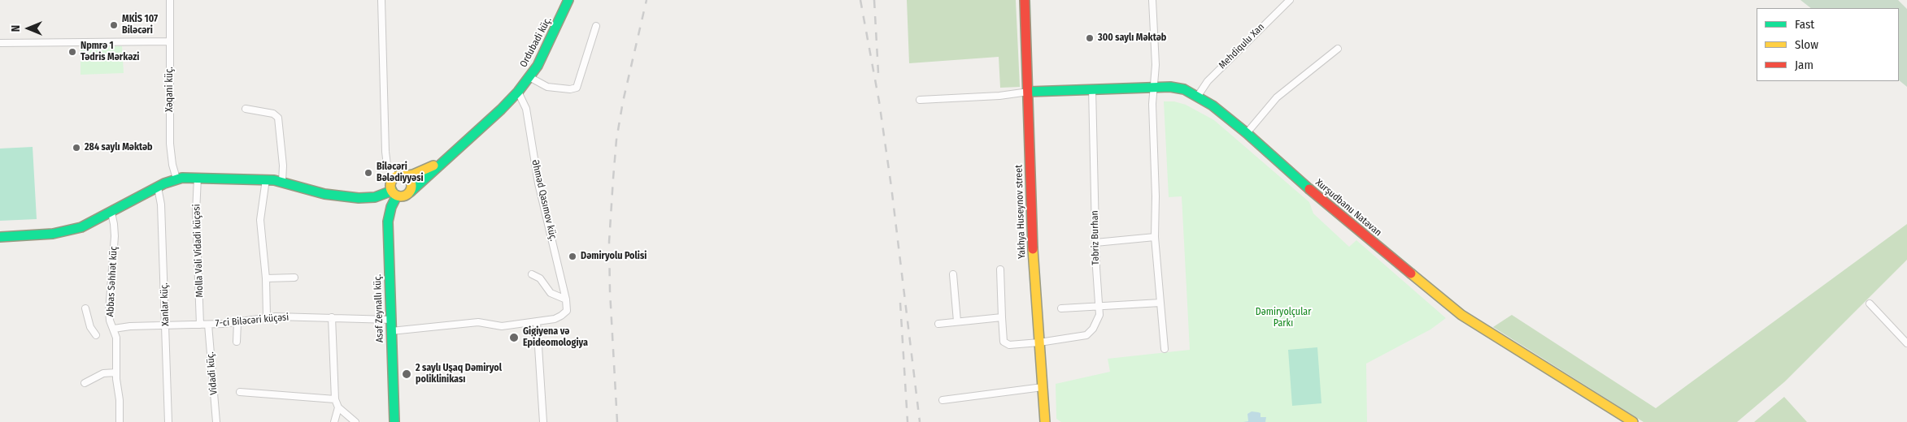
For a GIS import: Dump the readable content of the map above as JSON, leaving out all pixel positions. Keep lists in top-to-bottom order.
{
  "streets": {
    "main road": [
      "Ordubadi küç.",
      "Xurşudbanu Natəvan",
      "Yakhya Huseynov street",
      "Asəf Zeynallı küç."
    ],
    "street": [
      "Mehdiqulu Xan",
      "Xəqani küç.",
      "Əhməd Qasımov küç.",
      "Təbriz Burhan",
      "Molla Vəli Vidadi küçəsi",
      "Abbas Səhhət küç",
      "Xanlar küç.",
      "7-ci Biləcəri küçəsi",
      "Vidadi küç."
    ]
  },
  "crossings": [
    ["Ordubadi küç.", "Əhməd Qasımov küç."],
    ["Mehdiqulu Xan", "Xurşudbanu Natəvan"],
    ["Xurşudbanu Natəvan", "Yakhya Huseynov street"],
    ["Xurşudbanu Natəvan", "Təbriz Burhan"],
    ["Yakhya Huseynov street", "Təbriz Burhan"],
    ["Molla Vəli Vidadi küçəsi", "7-ci Biləcəri küçəsi"],
    ["Abbas Səhhət küç", "7-ci Biləcəri küçəsi"],
    ["Xanlar küç.", "7-ci Biləcəri küçəsi"],
    ["Asəf Zeynallı küç.", "7-ci Biləcəri küçəsi"],
    ["7-ci Biləcəri küçəsi", "Vidadi küç."]
  ],
  "parks": ["Dəmiryolçular Parkı"],
  "places": [
    "MKİS 107 Biləcəri",
    "300 saylı Məktəb",
    "Npmrə 1 Tədris Mərkəzi",
    "284 saylı Məktəb",
    "Biləcəri Bələdiyyəsi",
    "Dəmiryolu Polisi",
    "Gigiyena və Epideomologiya",
    "2 saylı Uşaq Dəmiryol poliklinikası"
  ],
  "legend": ["Fast", "Slow", "Jam"],
  "north": "left"
}
